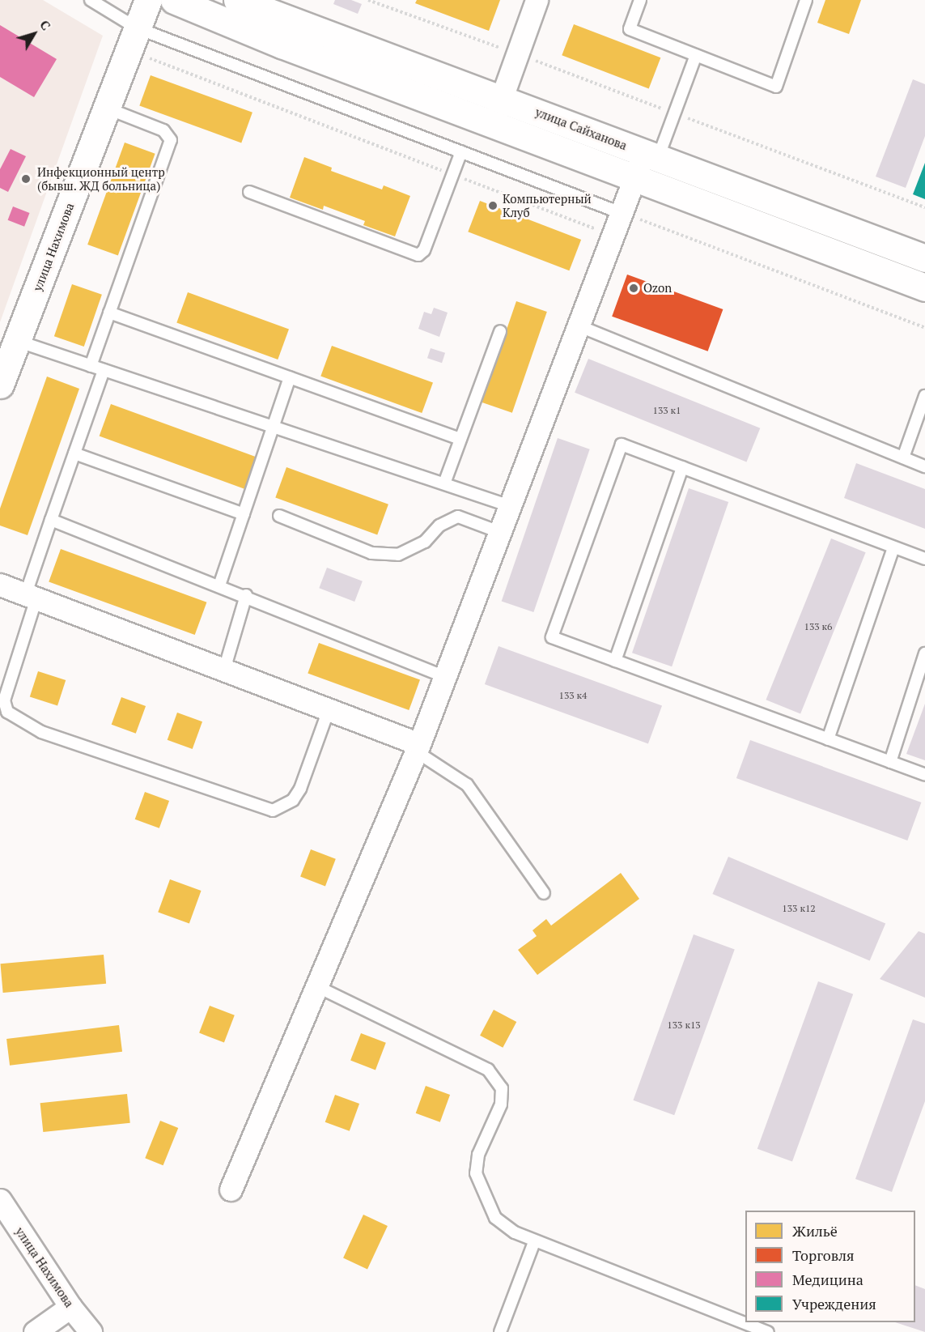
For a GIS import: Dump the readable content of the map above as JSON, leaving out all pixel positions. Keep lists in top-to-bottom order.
{
  "streets": {
    "main road": ["улица Сайханова", "улица Нахимова"]
  },
  "places": ["Инфекционный центр (бывш. ЖД больница)", "Компьютерный Клуб", "Ozon"],
  "house_numbers": [
    "133 к1",
    "133 к6",
    "133 к4",
    "133 к12",
    "133 к13"
  ],
  "legend": [
    "Жильё",
    "Торговля",
    "Медицина",
    "Учреждения"
  ],
  "north": "top right"
}
